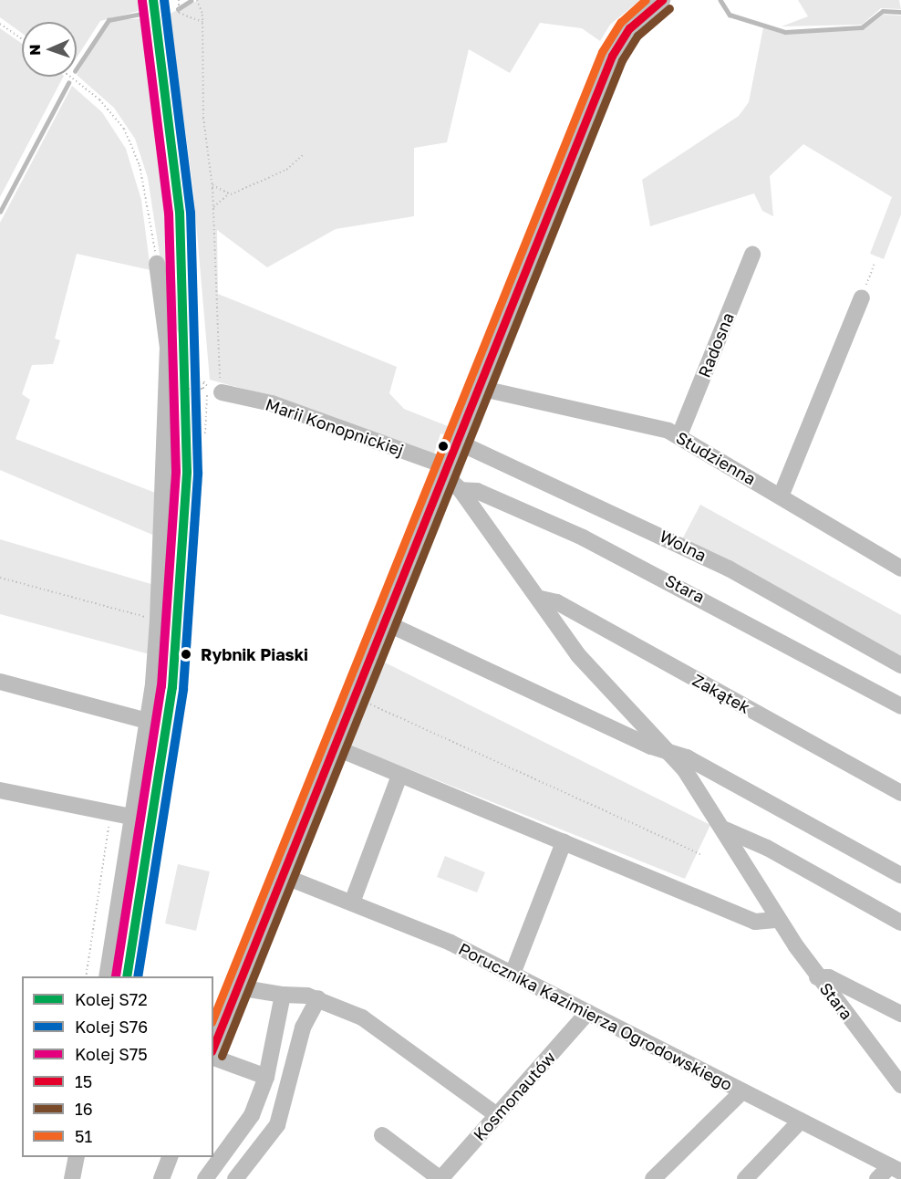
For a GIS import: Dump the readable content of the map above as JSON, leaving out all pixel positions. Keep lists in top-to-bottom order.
{
  "streets": {
    "street": [
      "Radosna",
      "Marii Konopnickiej",
      "Studzienna",
      "Wolna",
      "Stara",
      "Zakątek",
      "Porucznika Kazimierza Ogrodowskiego",
      "Kosmonautów"
    ]
  },
  "crossings": [
    ["Radosna", "Studzienna"],
    ["Marii Konopnickiej", "Stara"],
    ["Stara", "Zakątek"],
    ["Porucznika Kazimierza Ogrodowskiego", "Kosmonautów"]
  ],
  "places": ["Rybnik Piaski"],
  "lines": [
    "rail line S72",
    "rail line S76",
    "transit line 15",
    "transit line 51",
    "rail line S75",
    "transit line 16"
  ],
  "legend": [
    "Kolej S72",
    "Kolej S76",
    "Kolej S75",
    "15",
    "16",
    "51"
  ],
  "north": "left"
}
